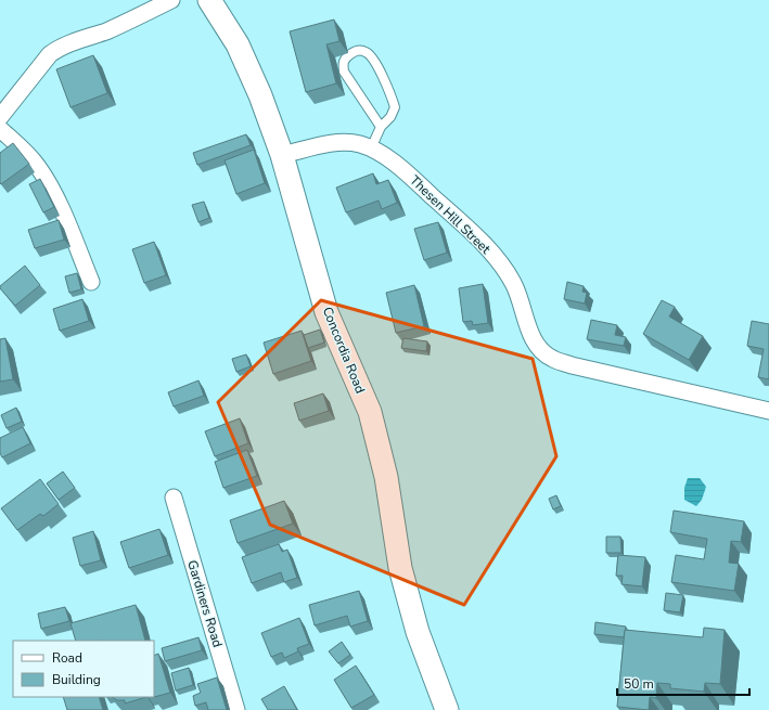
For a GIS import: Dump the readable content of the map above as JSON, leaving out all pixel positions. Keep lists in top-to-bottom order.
{
  "streets": {
    "street": ["Thesen Hill Street", "Concordia Road", "Gardiners Road"]
  },
  "crossings": [
    ["Thesen Hill Street", "Concordia Road"]
  ],
  "legend": ["Road", "Building"],
  "scale_bar": "50 m"
}
